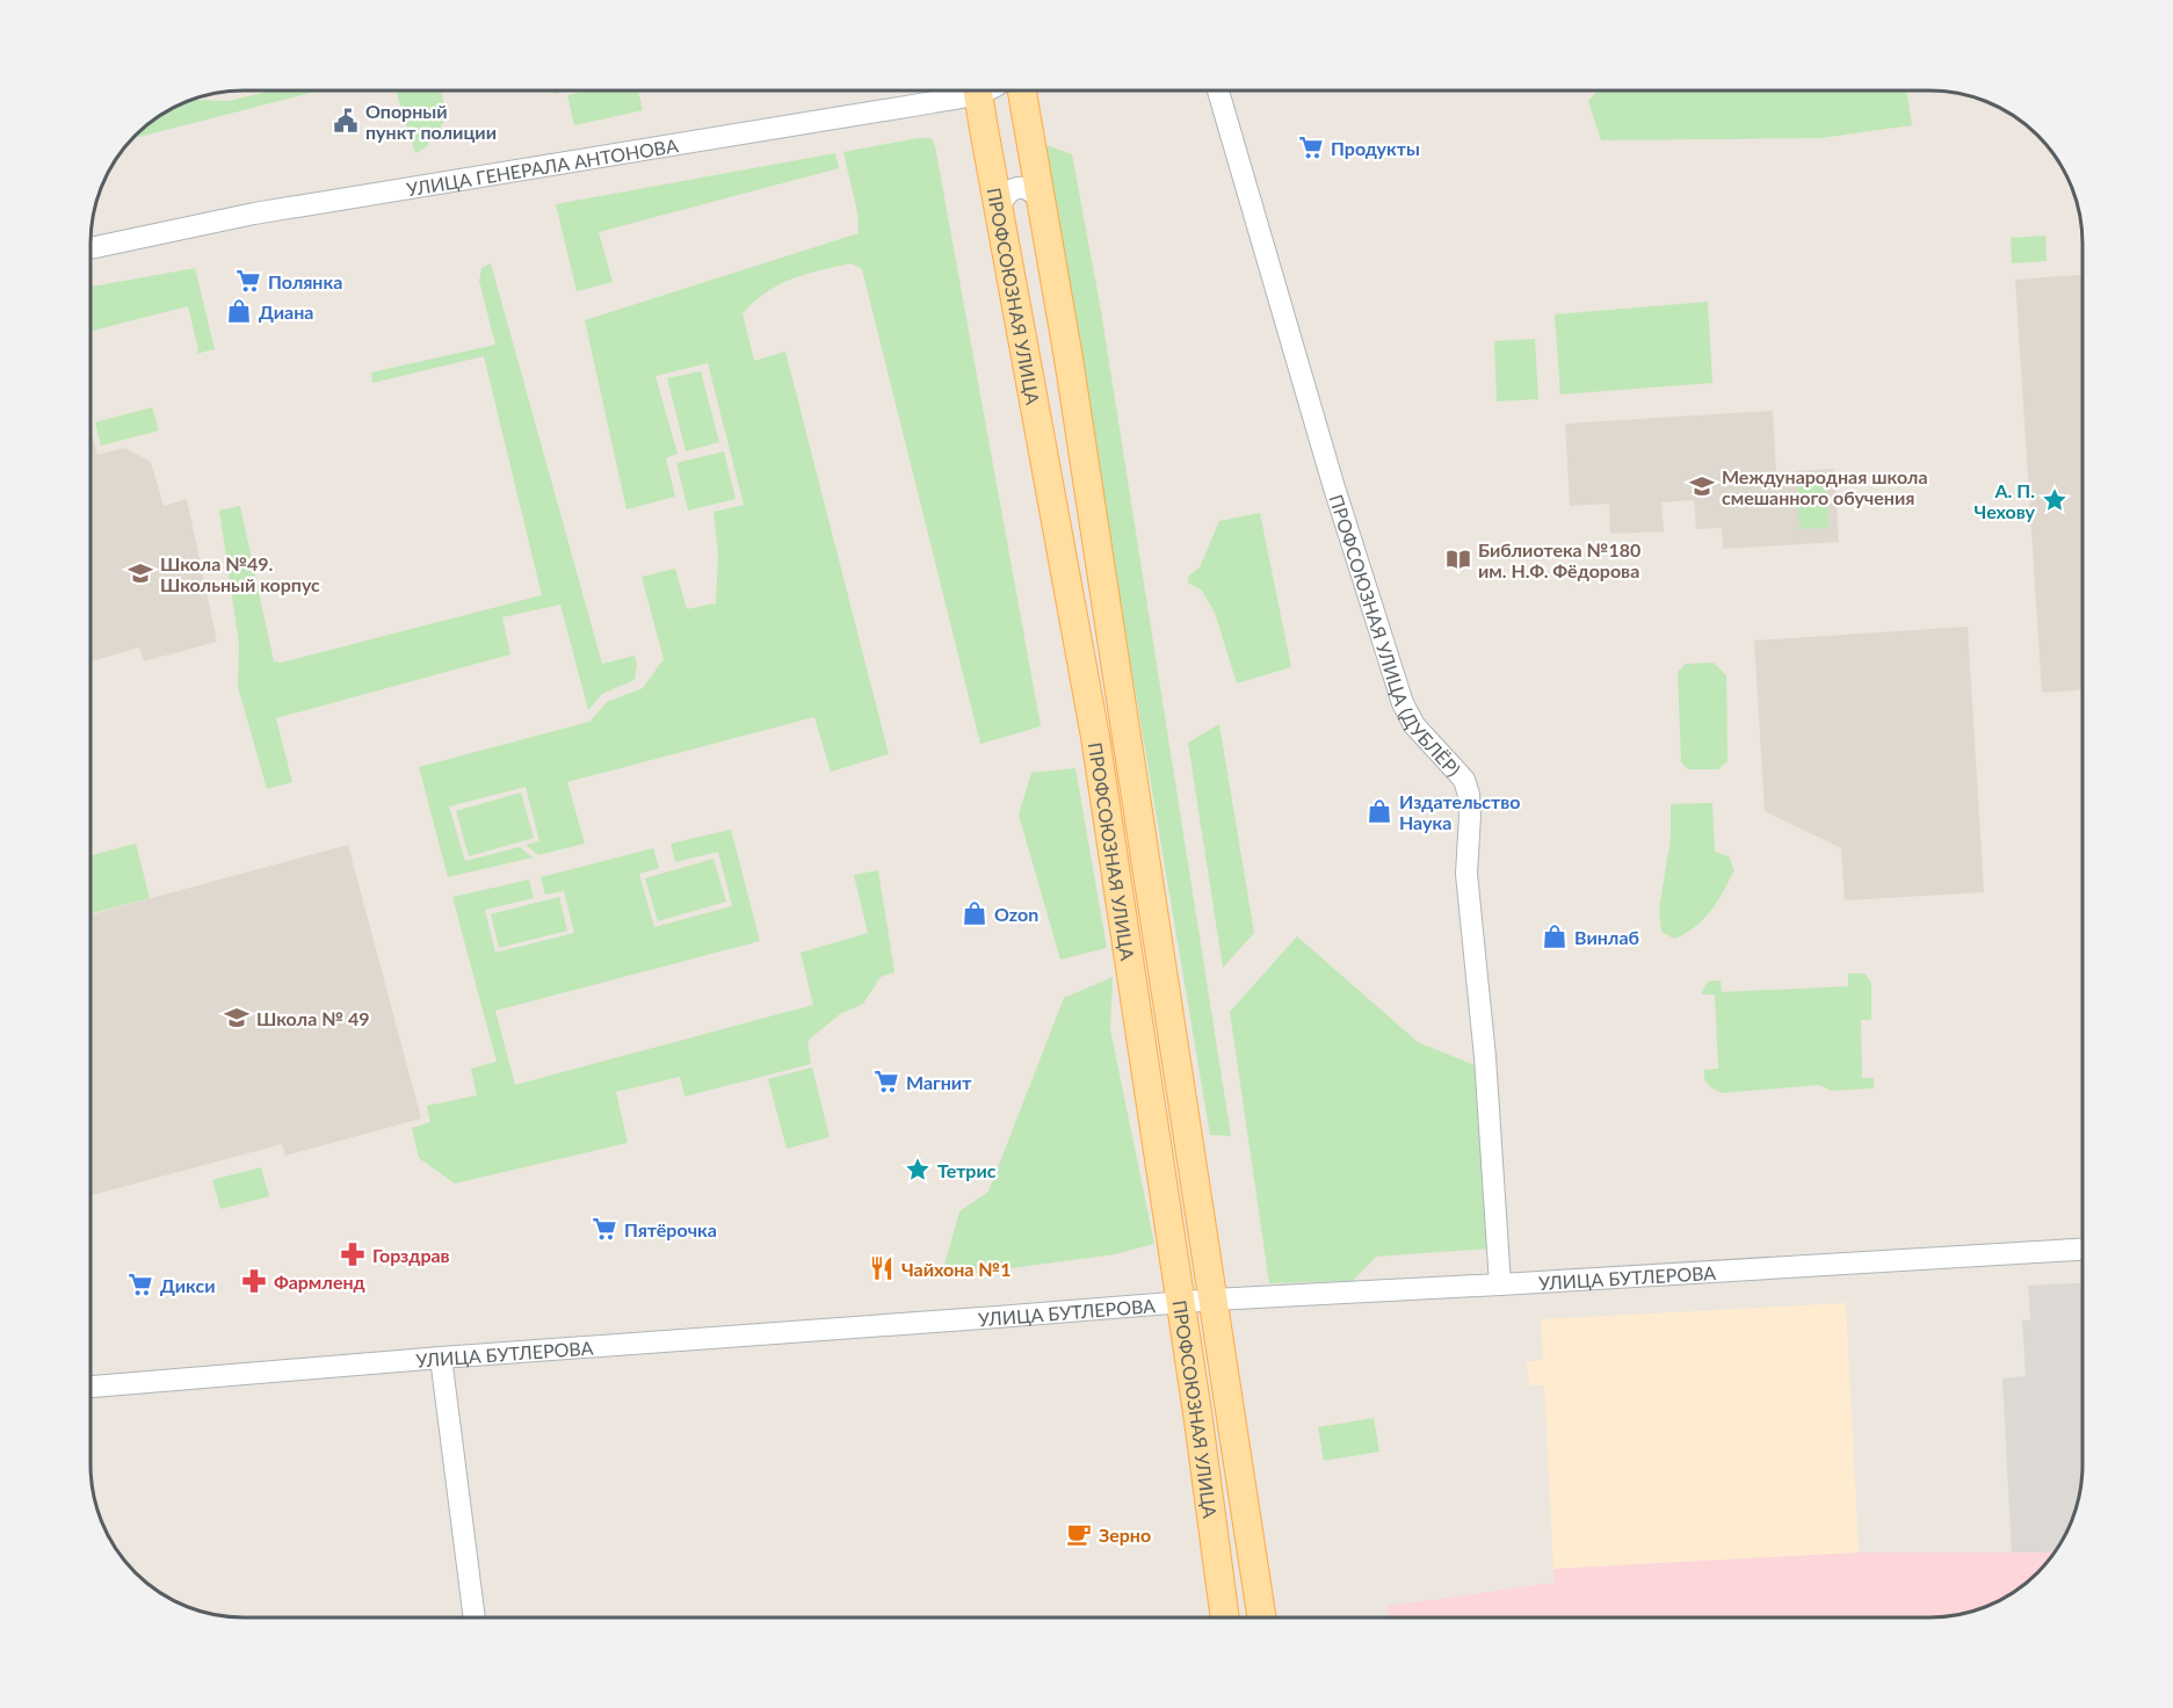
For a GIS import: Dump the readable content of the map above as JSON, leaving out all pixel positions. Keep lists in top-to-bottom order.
{
  "streets": {
    "main road": ["ПРОФСОЮЗНАЯ УЛИЦА"],
    "street": ["УЛИЦА ГЕНЕРАЛА АНТОНОВА", "ПРОФСОЮЗНАЯ УЛИЦА (ДУБЛЁР)", "УЛИЦА БУТЛЕРОВА"]
  },
  "crossings": [
    ["ПРОФСОЮЗНАЯ УЛИЦА", "УЛИЦА БУТЛЕРОВА"],
    ["ПРОФСОЮЗНАЯ УЛИЦА (ДУБЛЁР)", "УЛИЦА БУТЛЕРОВА"]
  ],
  "places": {
    "public building": ["Опорный пункт полиции"],
    "supermarket": [
      "Продукты",
      "Полянка",
      "Магнит",
      "Пятёрочка",
      "Дикси"
    ],
    "shop": [
      "Диана",
      "Издательство Наука",
      "Ozon",
      "Винлаб"
    ],
    "school or university": ["Международная школа смешанного обучения", "Школа №49. Школьный корпус", "Школа № 49"],
    "place": ["А. П. Чехову", "Тетрис"],
    "library": ["Библиотека №180 им. Н.Ф. Фёдорова"],
    "pharmacy": ["Горздрав", "Фармленд"],
    "restaurant": ["Чайхона №1"],
    "cafe": ["Зерно"]
  }
}
